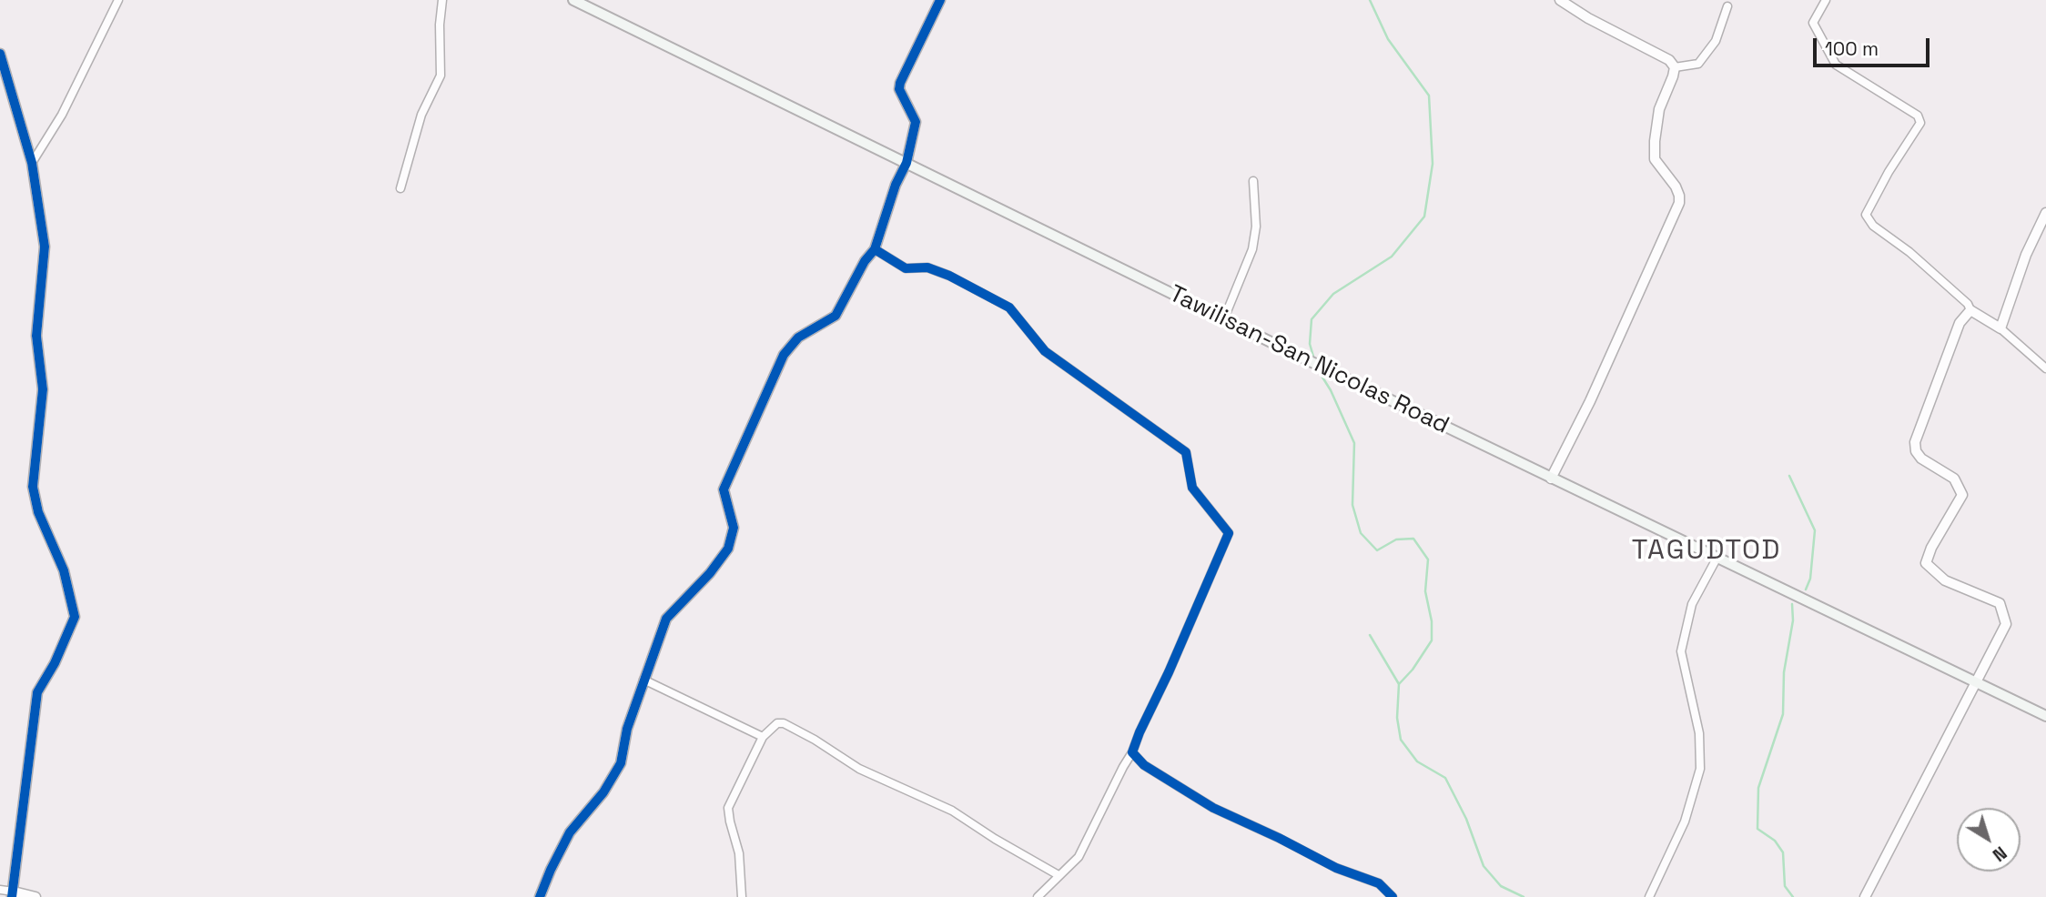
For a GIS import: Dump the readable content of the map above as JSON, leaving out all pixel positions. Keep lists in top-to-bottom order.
{
  "streets": {
    "main road": ["Tawilisan-San Nicolas Road"]
  },
  "districts": ["TAGUDTOD"],
  "scale_bar": "100 m",
  "north": "bottom right"
}
